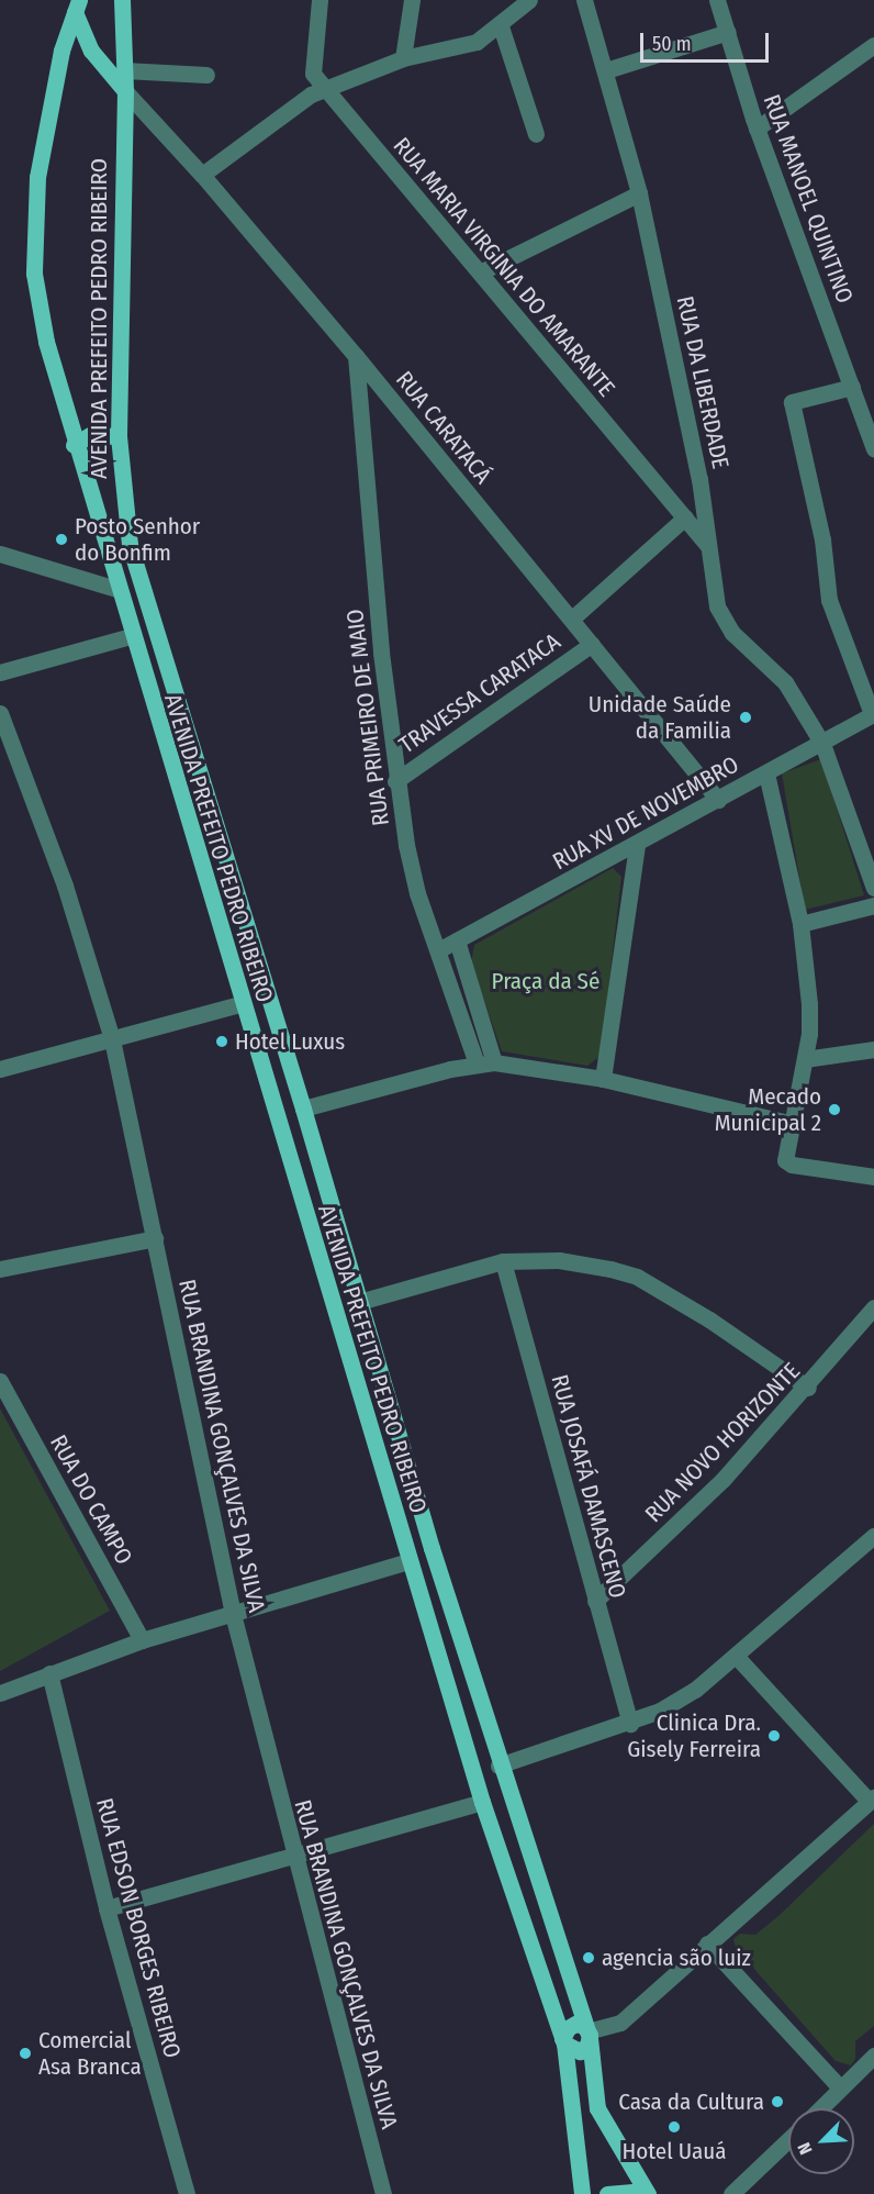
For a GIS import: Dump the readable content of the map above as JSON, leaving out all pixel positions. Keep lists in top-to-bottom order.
{
  "streets": {
    "main road": ["AVENIDA PREFEITO PEDRO RIBEIRO"],
    "street": [
      "RUA MANOEL QUINTINO",
      "RUA MARIA VIRGINIA DO AMARANTE",
      "RUA DA LIBERDADE",
      "RUA CARATACÁ",
      "TRAVESSA CARATACA",
      "RUA PRIMEIRO DE MAIO",
      "RUA XV DE NOVEMBRO",
      "RUA NOVO HORIZONTE",
      "RUA BRANDINA GONÇALVES DA SILVA",
      "RUA JOSAFÁ DAMASCENO",
      "RUA DO CAMPO",
      "RUA EDSON BORGES RIBEIRO"
    ]
  },
  "crossings": [
    ["RUA MARIA VIRGINIA DO AMARANTE", "RUA DA LIBERDADE"],
    ["AVENIDA PREFEITO PEDRO RIBEIRO", "RUA CARATACÁ"],
    ["RUA DA LIBERDADE", "RUA XV DE NOVEMBRO"],
    ["RUA CARATACÁ", "TRAVESSA CARATACA"],
    ["RUA CARATACÁ", "RUA PRIMEIRO DE MAIO"],
    ["RUA CARATACÁ", "RUA XV DE NOVEMBRO"],
    ["TRAVESSA CARATACA", "RUA PRIMEIRO DE MAIO"],
    ["RUA PRIMEIRO DE MAIO", "RUA XV DE NOVEMBRO"],
    ["RUA NOVO HORIZONTE", "RUA JOSAFÁ DAMASCENO"]
  ],
  "parks": ["Praça da Sé"],
  "places": [
    "Posto Senhor do Bonfim",
    "Unidade Saúde da Familia",
    "Hotel Luxus",
    "Mecado Municipal 2",
    "Clinica Dra. Gisely Ferreira",
    "agencia são luiz",
    "Comercial Asa Branca",
    "Casa da Cultura",
    "Hotel Uauá"
  ],
  "scale_bar": "50 m",
  "north": "bottom left"
}
